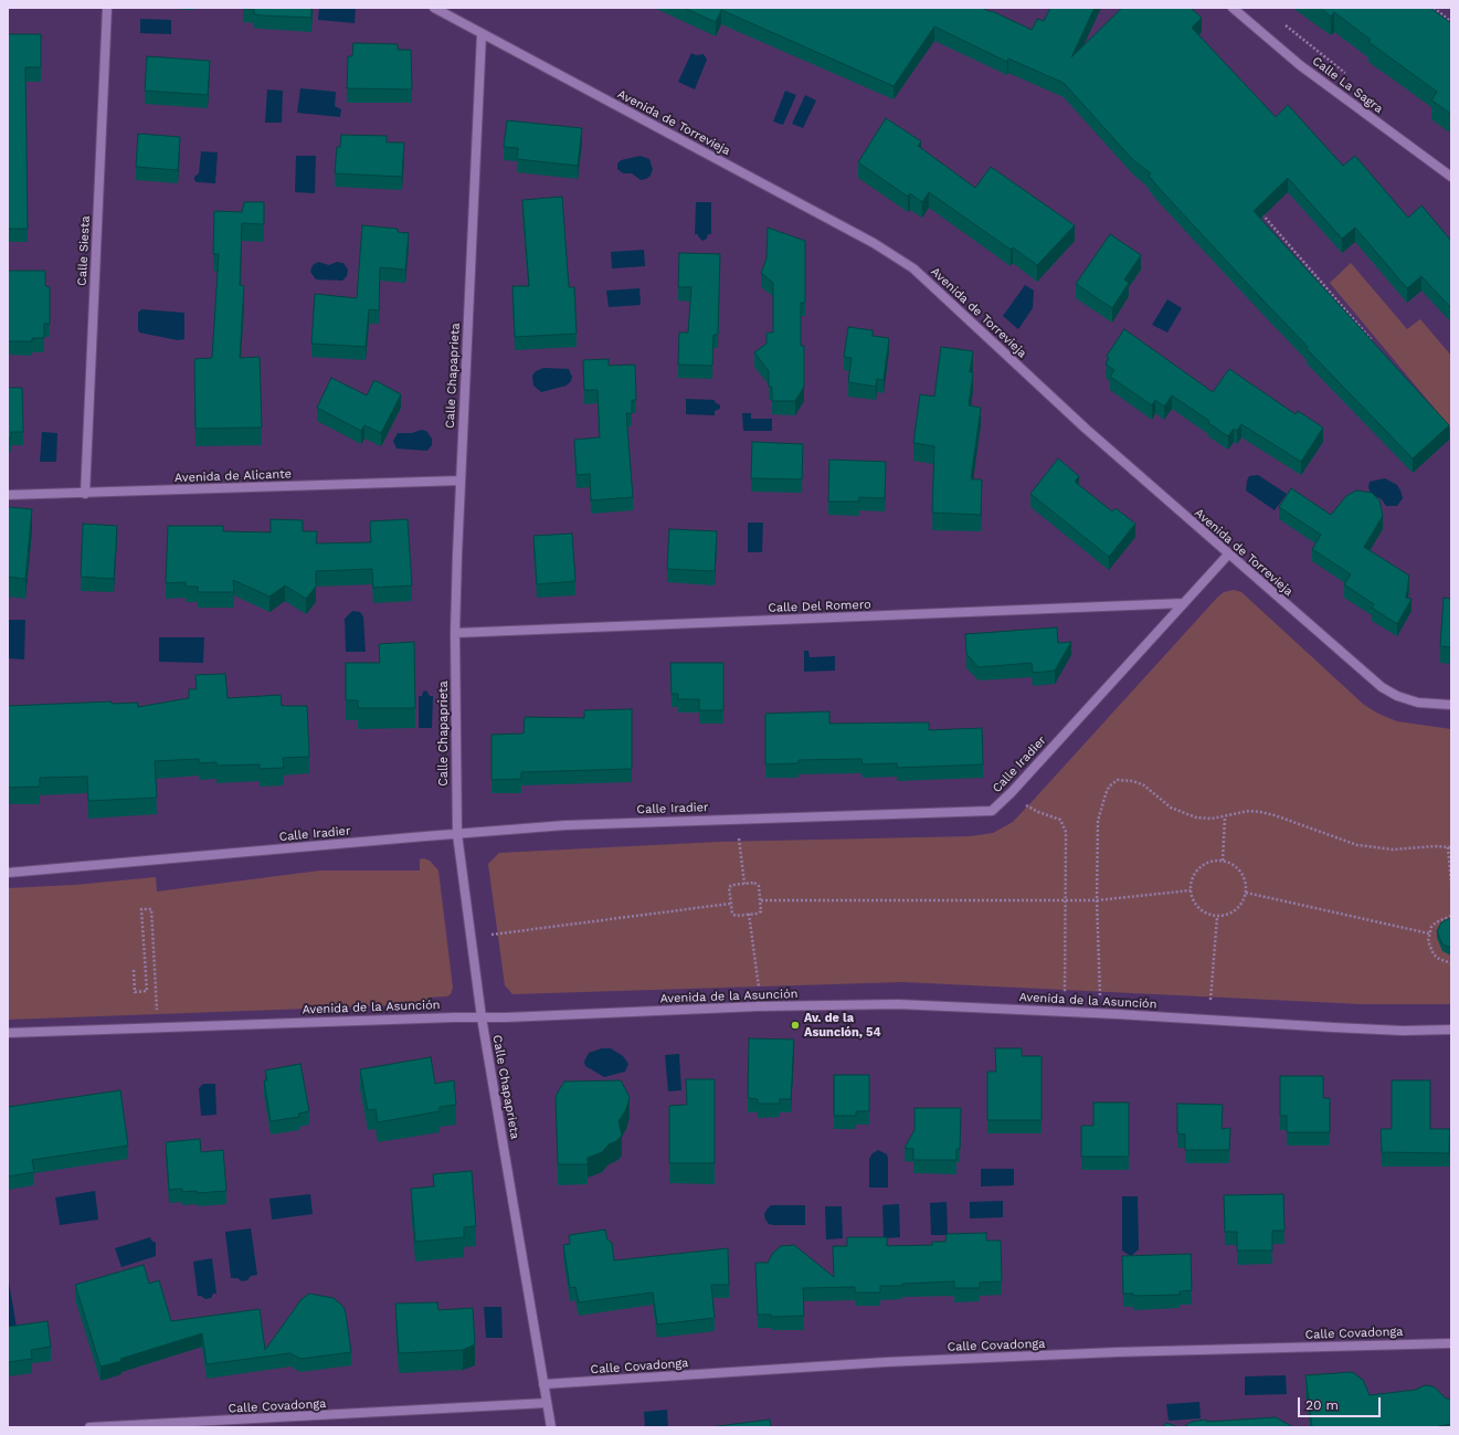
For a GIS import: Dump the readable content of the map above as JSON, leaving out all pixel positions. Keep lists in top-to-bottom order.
{
  "streets": {
    "street": [
      "Calle La Sagra",
      "Avenida de Torrevieja",
      "Calle Siesta",
      "Calle Chapaprieta",
      "Avenida de Alicante",
      "Calle Del Romero",
      "Calle Iradier",
      "Avenida de la Asunción",
      "Calle Covadonga"
    ]
  },
  "crossings": [
    ["Avenida de Torrevieja", "Calle Chapaprieta"],
    ["Avenida de Torrevieja", "Calle Iradier"],
    ["Calle Siesta", "Avenida de Alicante"],
    ["Calle Chapaprieta", "Avenida de Alicante"],
    ["Calle Chapaprieta", "Calle Del Romero"],
    ["Calle Chapaprieta", "Calle Iradier"],
    ["Calle Chapaprieta", "Avenida de la Asunción"],
    ["Calle Chapaprieta", "Calle Covadonga"],
    ["Calle Del Romero", "Calle Iradier"]
  ],
  "places": ["Av. de la Asunción, 54"],
  "scale_bar": "20 m"
}
